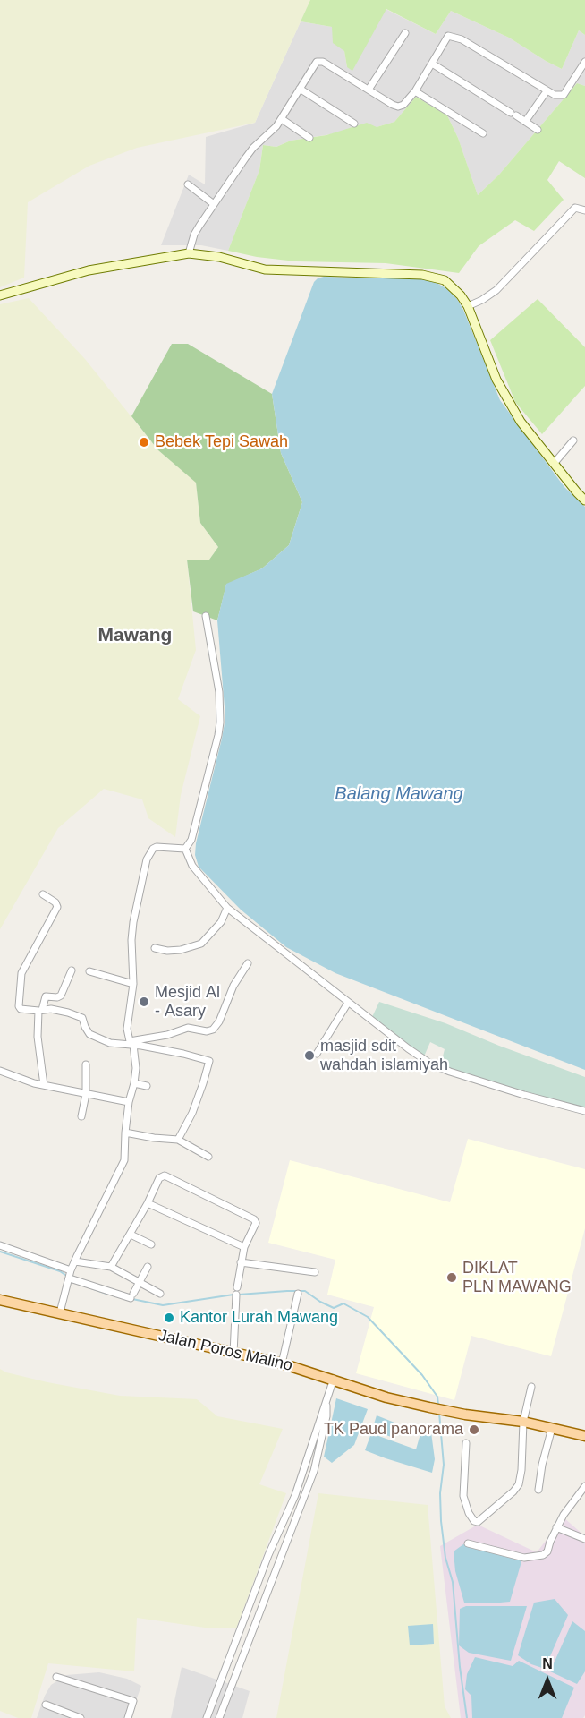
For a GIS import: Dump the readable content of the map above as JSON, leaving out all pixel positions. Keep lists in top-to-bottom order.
{
  "streets": {
    "main road": ["Jalan Poros Malino"]
  },
  "districts": ["Mawang"],
  "water": ["Balang Mawang"],
  "places": [
    "Bebek Tepi Sawah",
    "Mesjid Al - Asary",
    "masjid sdit wahdah islamiyah",
    "DIKLAT PLN MAWANG",
    "Kantor Lurah Mawang",
    "TK Paud panorama"
  ],
  "north": "top"
}
